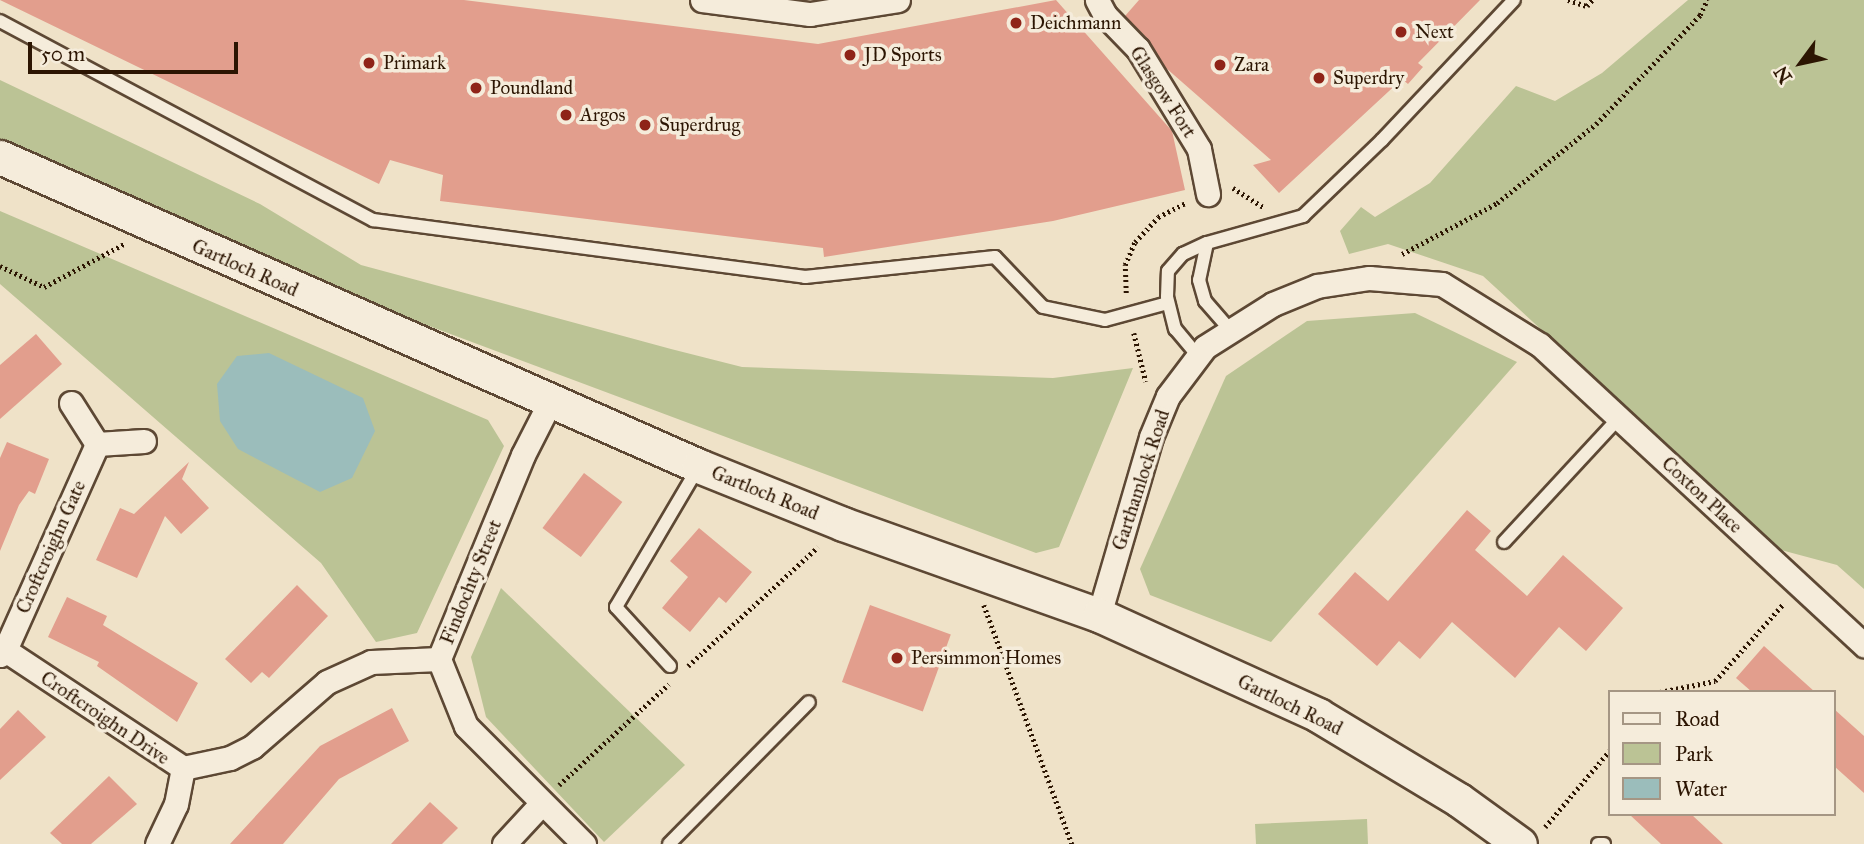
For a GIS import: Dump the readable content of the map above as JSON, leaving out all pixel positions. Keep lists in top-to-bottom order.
{
  "streets": {
    "main road": ["Gartloch Road"],
    "street": [
      "Glasgow Fort",
      "Garthamlock Road",
      "Coxton Place",
      "Croftcroighn Gate",
      "Findochty Street",
      "Croftcroighn Drive"
    ]
  },
  "crossings": [
    ["Gartloch Road", "Garthamlock Road"],
    ["Gartloch Road", "Findochty Street"],
    ["Garthamlock Road", "Coxton Place"],
    ["Croftcroighn Gate", "Croftcroighn Drive"],
    ["Findochty Street", "Croftcroighn Drive"]
  ],
  "places": [
    "Deichmann",
    "Next",
    "JD Sports",
    "Primark",
    "Zara",
    "Superdry",
    "Poundland",
    "Argos",
    "Superdrug",
    "Persimmon Homes"
  ],
  "legend": ["Road", "Park", "Water"],
  "scale_bar": "50 m",
  "north": "bottom left"
}
